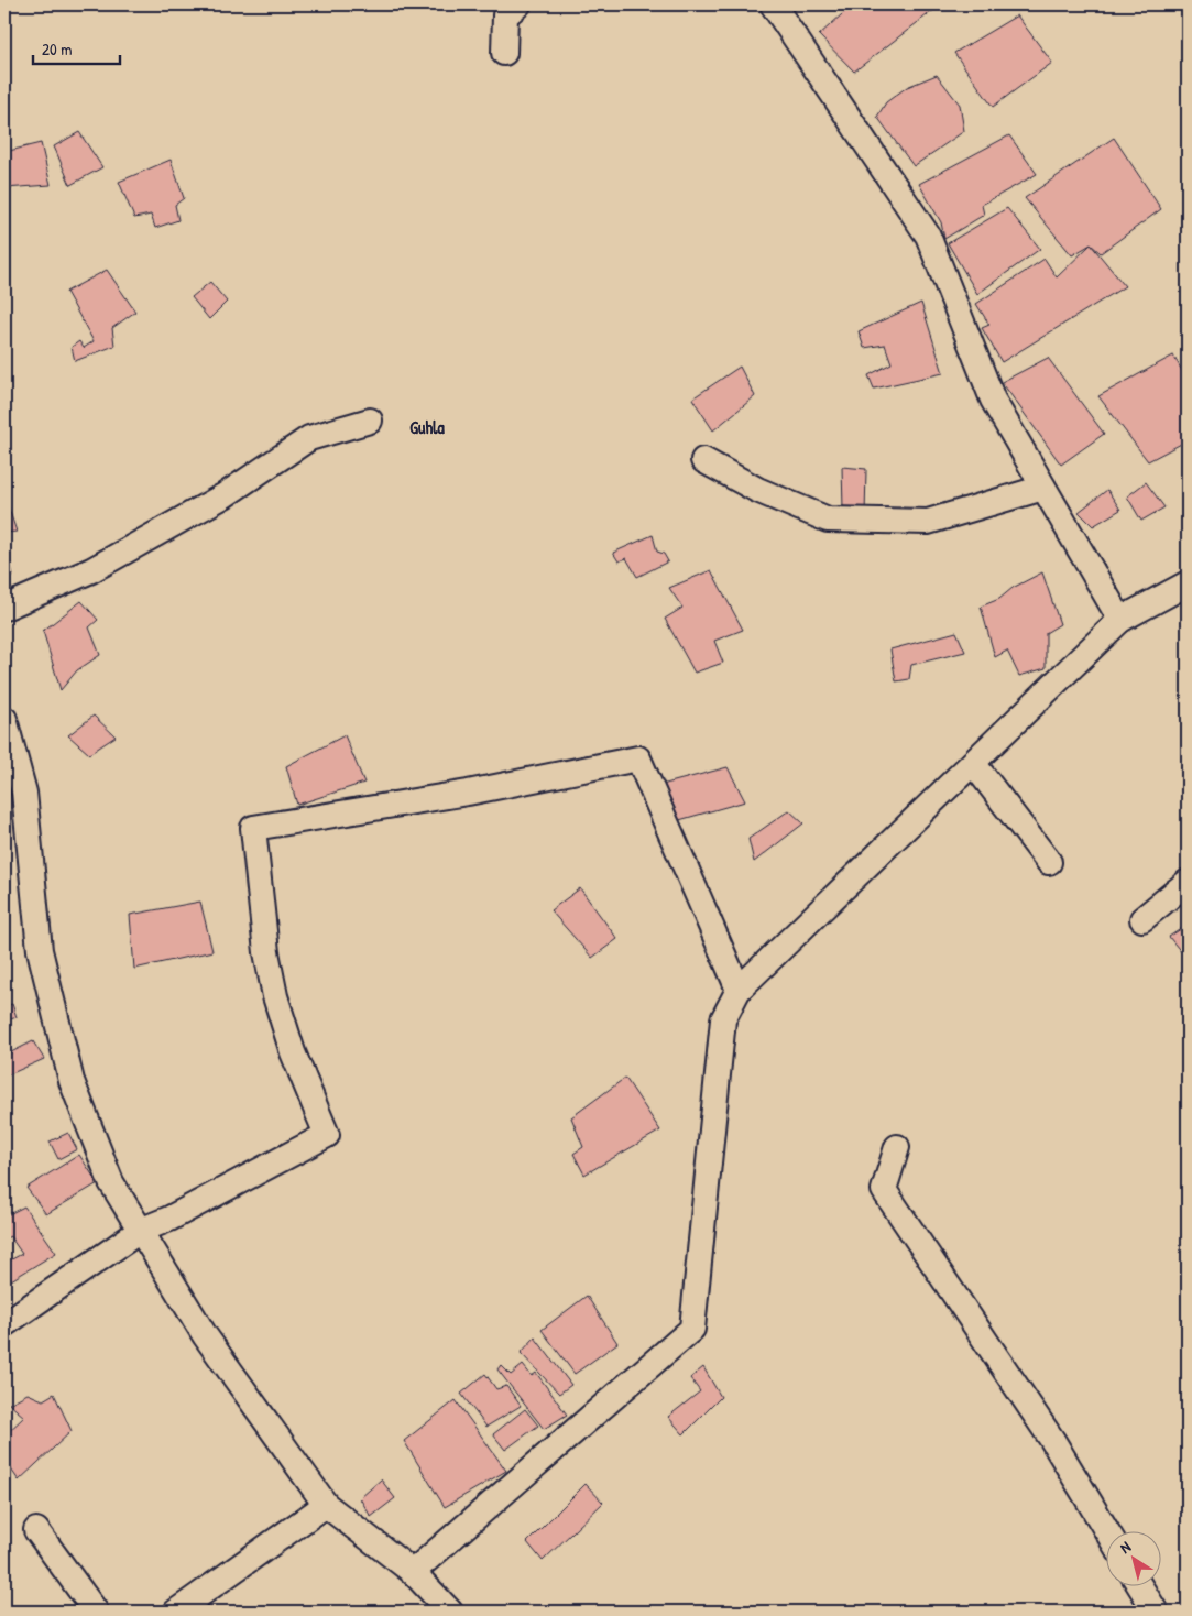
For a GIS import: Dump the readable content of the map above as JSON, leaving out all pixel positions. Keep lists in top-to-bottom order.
{
  "districts": ["Guhla"],
  "scale_bar": "20 m",
  "north": "top left"
}
